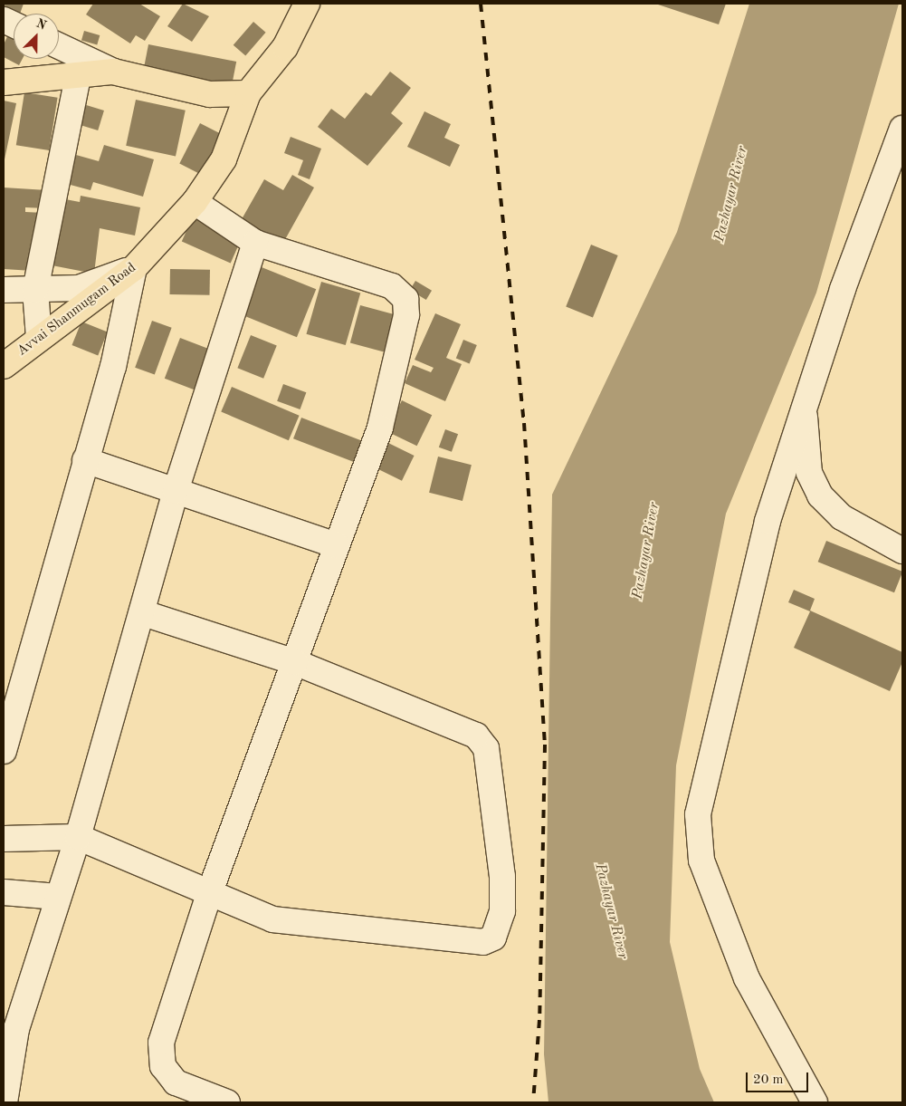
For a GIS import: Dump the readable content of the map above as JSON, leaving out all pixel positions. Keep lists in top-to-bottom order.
{
  "streets": {
    "main road": ["Avvai Shanmugam Road"]
  },
  "water": ["Pazhayar River"],
  "scale_bar": "20 m",
  "north": "top right"
}
